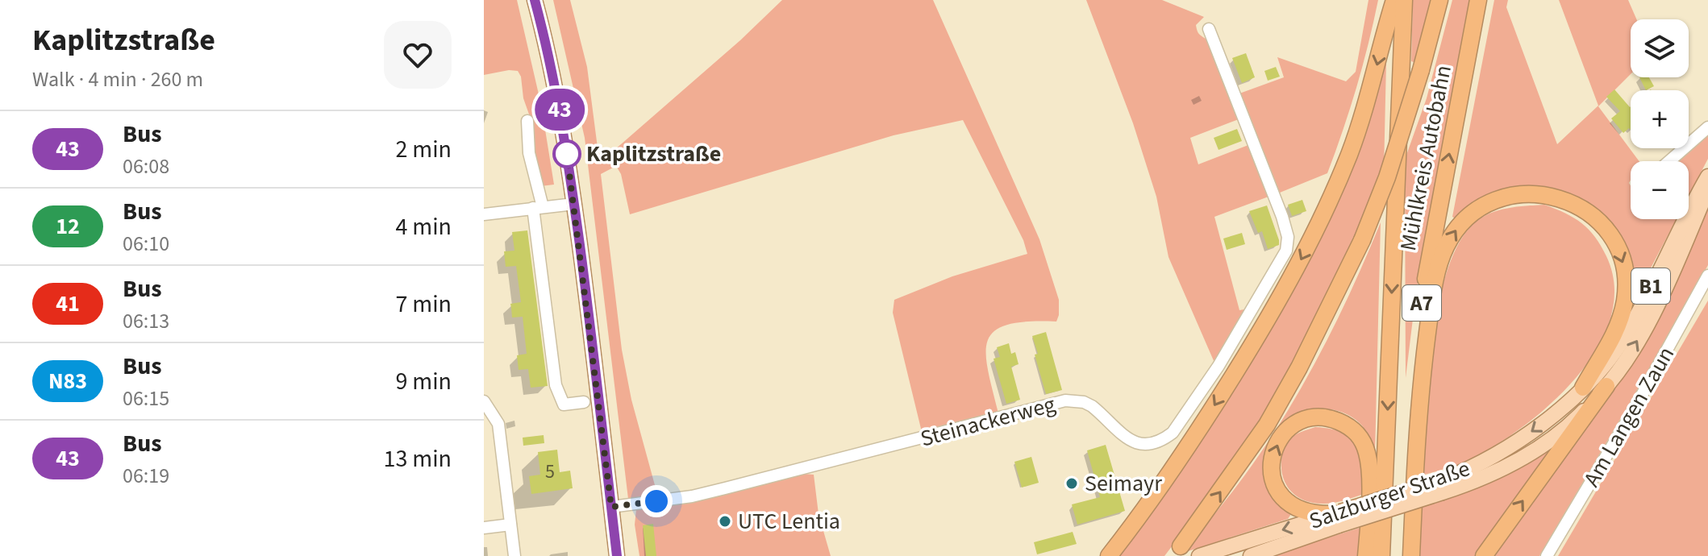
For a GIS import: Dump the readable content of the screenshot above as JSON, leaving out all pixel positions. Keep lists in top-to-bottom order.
{
  "streets": {
    "highway": ["Mühlkreis Autobahn", "A7"],
    "main road": ["B1", "Salzburger Straße"],
    "street": ["Am Langen Zaun", "Steinackerweg"]
  },
  "places": ["Kaplitzstraße", "Seimayr", "UTC Lentia"],
  "lines": ["bus line 43"],
  "house_numbers": ["5"],
  "page": {
    "heading": ["Kaplitzstraße", "Walk · 4 min · 260 m"],
    "on_map": "43",
    "map_buttons": ["+", "−"],
    "list": [
      {
        "mark": "43",
        "name": "Bus",
        "note": "06:08",
        "value": "2 min"
      },
      {
        "mark": "12",
        "name": "Bus",
        "note": "06:10",
        "value": "4 min"
      },
      {
        "mark": "41",
        "name": "Bus",
        "note": "06:13",
        "value": "7 min"
      },
      {
        "mark": "N83",
        "name": "Bus",
        "note": "06:15",
        "value": "9 min"
      },
      {
        "mark": "43",
        "name": "Bus",
        "note": "06:19",
        "value": "13 min"
      }
    ]
  }
}
